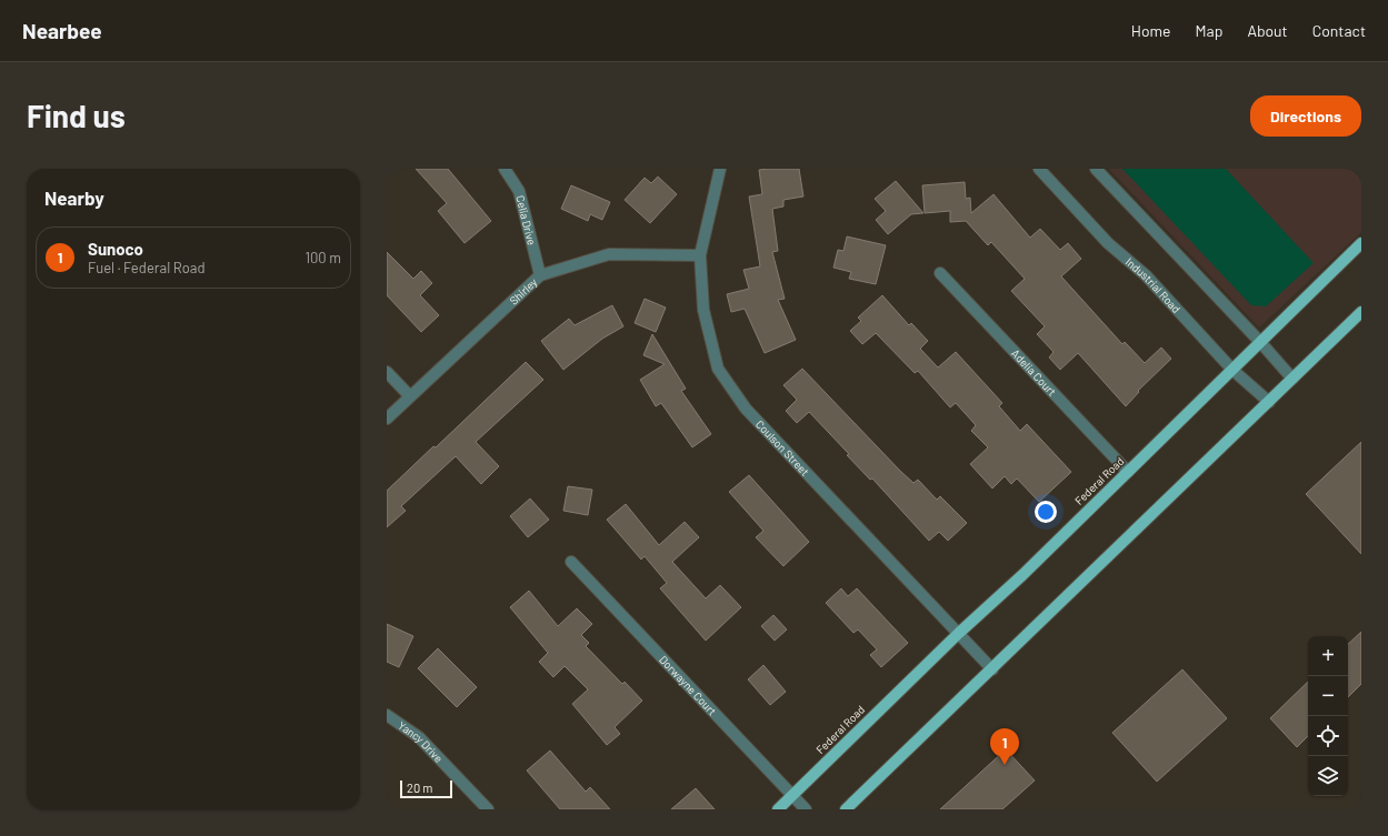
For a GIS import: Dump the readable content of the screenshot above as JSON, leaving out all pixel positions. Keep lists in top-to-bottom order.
{
  "streets": {
    "main road": ["Federal Road"],
    "street": [
      "Celia Drive",
      "Industrial Road",
      "Shirley",
      "Adelia Court",
      "Coulson Street",
      "Dorwayne Court",
      "Yancy Drive"
    ]
  },
  "crossings": [
    ["Celia Drive", "Shirley"],
    ["Industrial Road", "Federal Road"],
    ["Shirley", "Coulson Street"],
    ["Adelia Court", "Federal Road"],
    ["Coulson Street", "Federal Road"],
    ["Federal Road", "Dorwayne Court"]
  ],
  "scale_bar": "20 m",
  "page": {
    "header": "Nearbee",
    "nav": [
      "Home",
      "Map",
      "About",
      "Contact"
    ],
    "buttons": "Directions",
    "title": "Find us",
    "heading": "Nearby",
    "list": [
      {
        "mark": "1",
        "name": "Sunoco",
        "note": "Fuel · Federal Road",
        "value": "100 m"
      }
    ],
    "map_buttons": ["+", "−"],
    "pins": "1",
    "scale": "20 m"
  }
}
